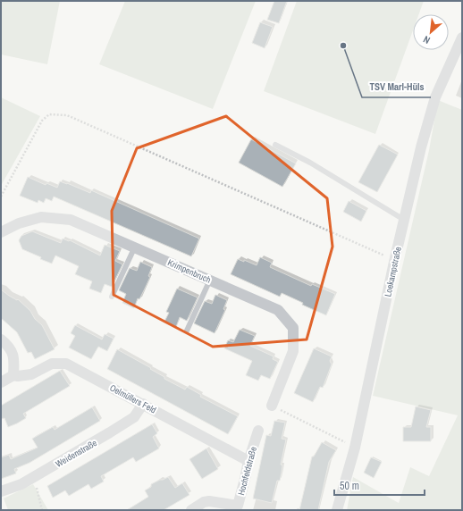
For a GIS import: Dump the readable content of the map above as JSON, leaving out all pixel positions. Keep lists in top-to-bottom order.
{
  "streets": {
    "street": [
      "Krimpenbruch",
      "Loekampstraße",
      "Oelmüllers Feld",
      "Weidenstraße",
      "Hochfeldstraße"
    ]
  },
  "crossings": [
    ["Oelmüllers Feld", "Weidenstraße"],
    ["Oelmüllers Feld", "Hochfeldstraße"]
  ],
  "places": ["TSV Marl-Hüls"],
  "scale_bar": "50 m",
  "north": "bottom left"
}
